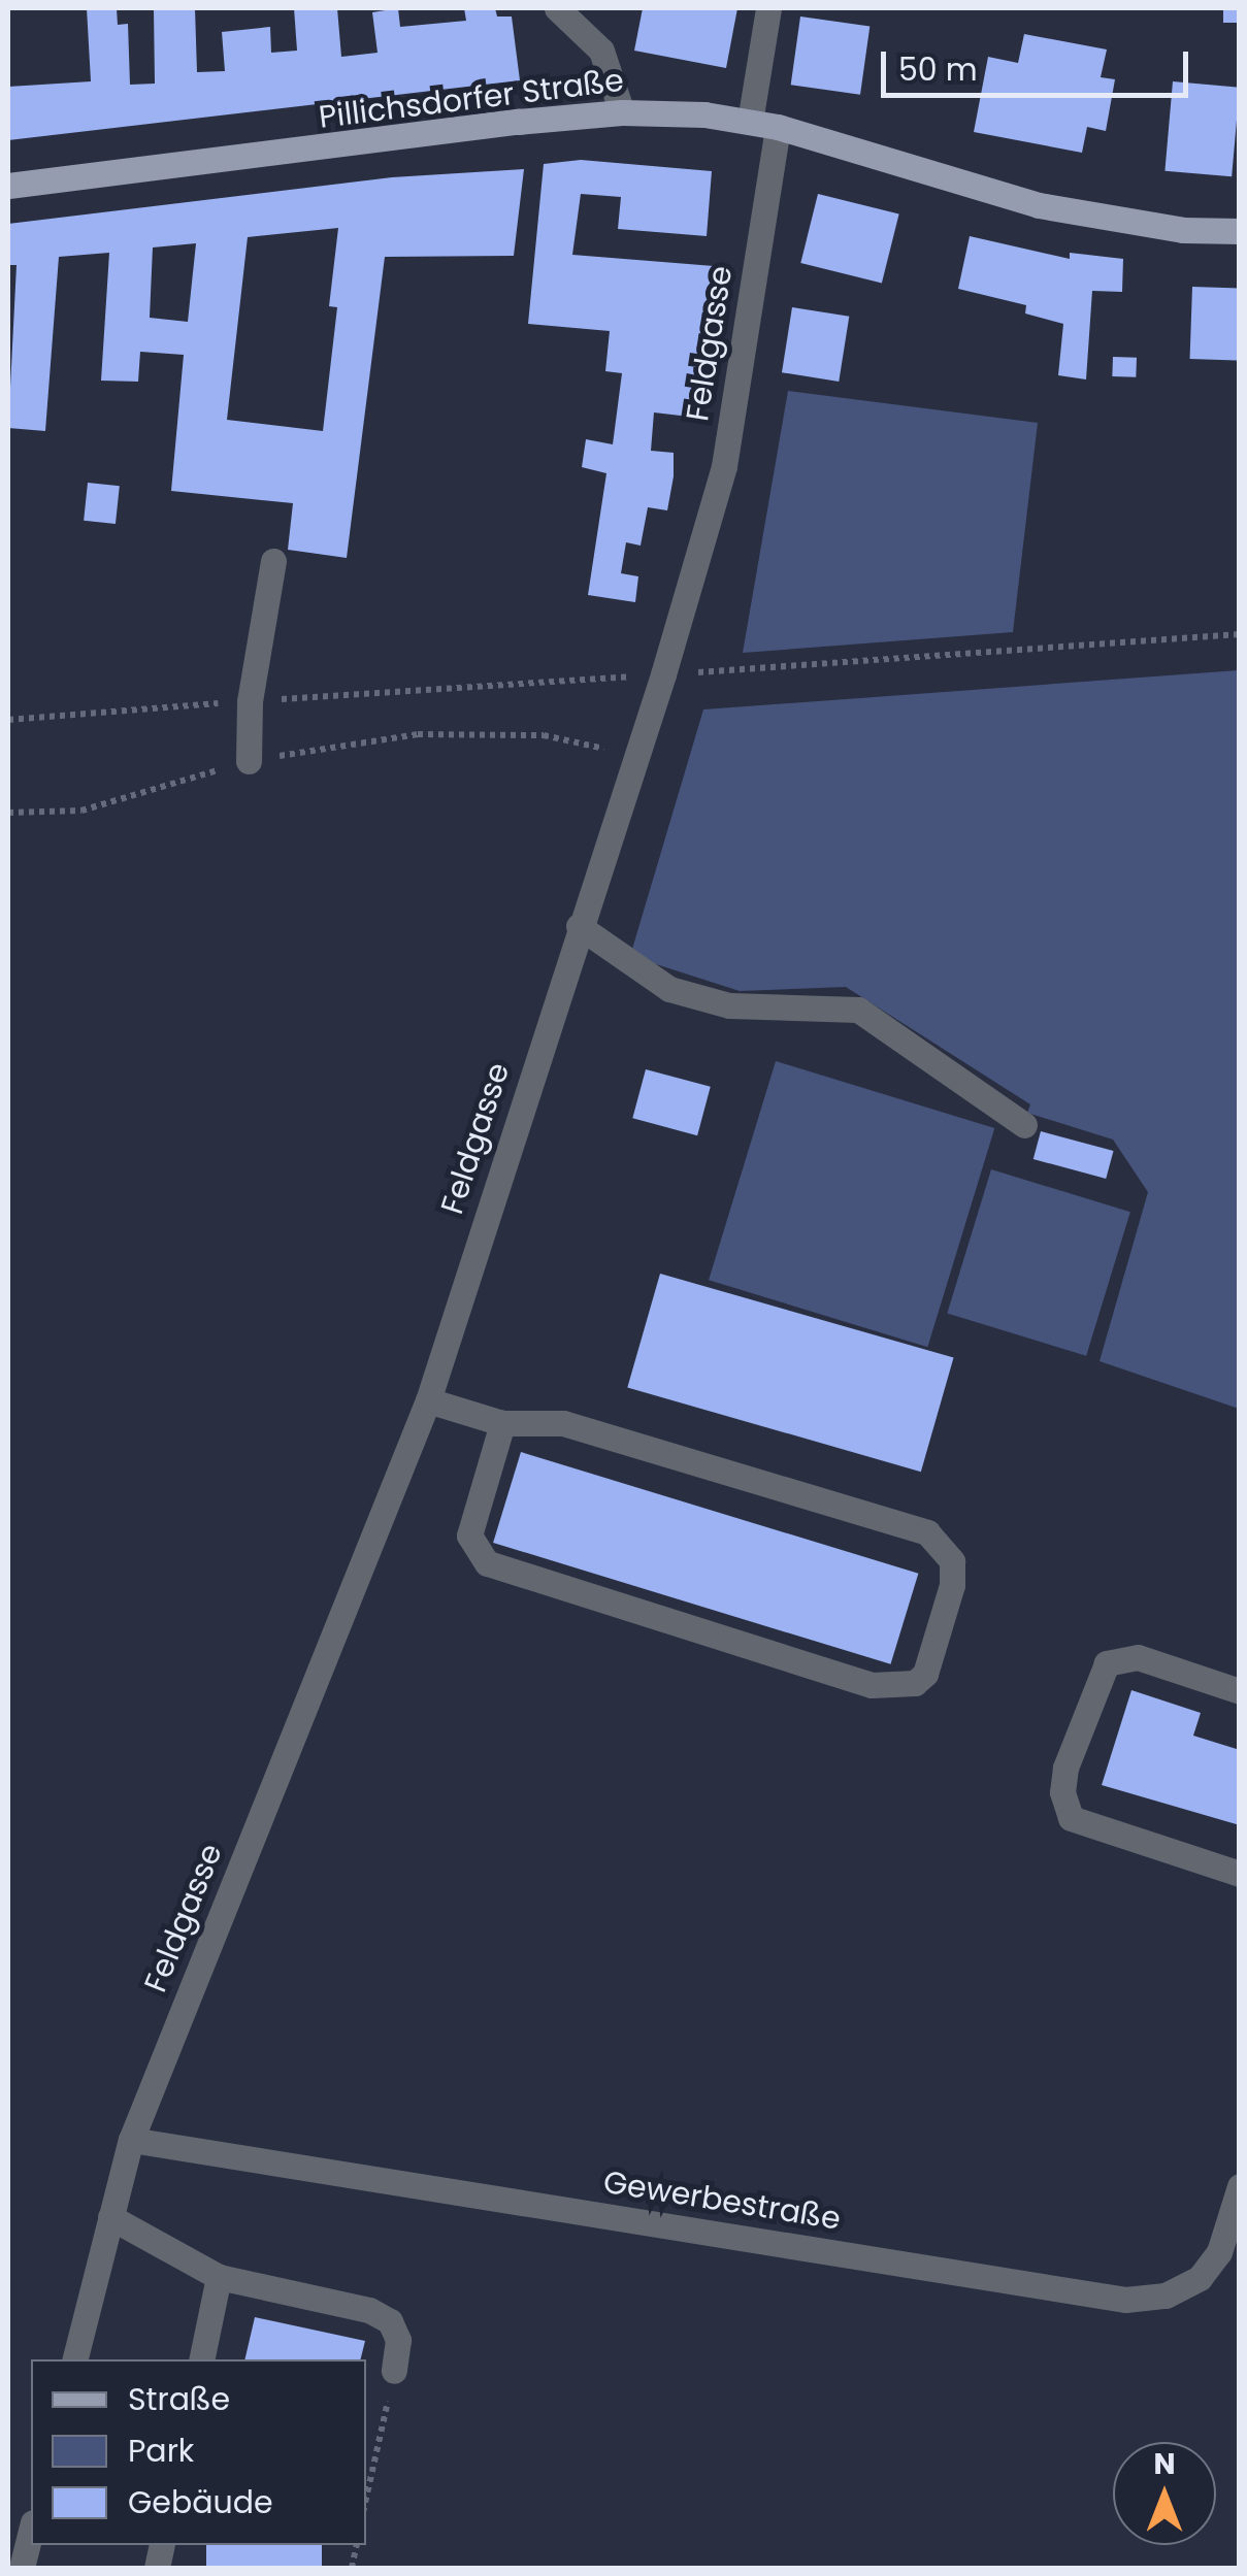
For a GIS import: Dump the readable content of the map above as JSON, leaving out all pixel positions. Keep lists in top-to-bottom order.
{
  "streets": {
    "main road": ["Pillichsdorfer Straße"],
    "street": ["Feldgasse", "Gewerbestraße"]
  },
  "crossings": [
    ["Pillichsdorfer Straße", "Feldgasse"],
    ["Feldgasse", "Gewerbestraße"]
  ],
  "legend": ["Straße", "Park", "Gebäude"],
  "scale_bar": "50 m",
  "north": "top"
}
